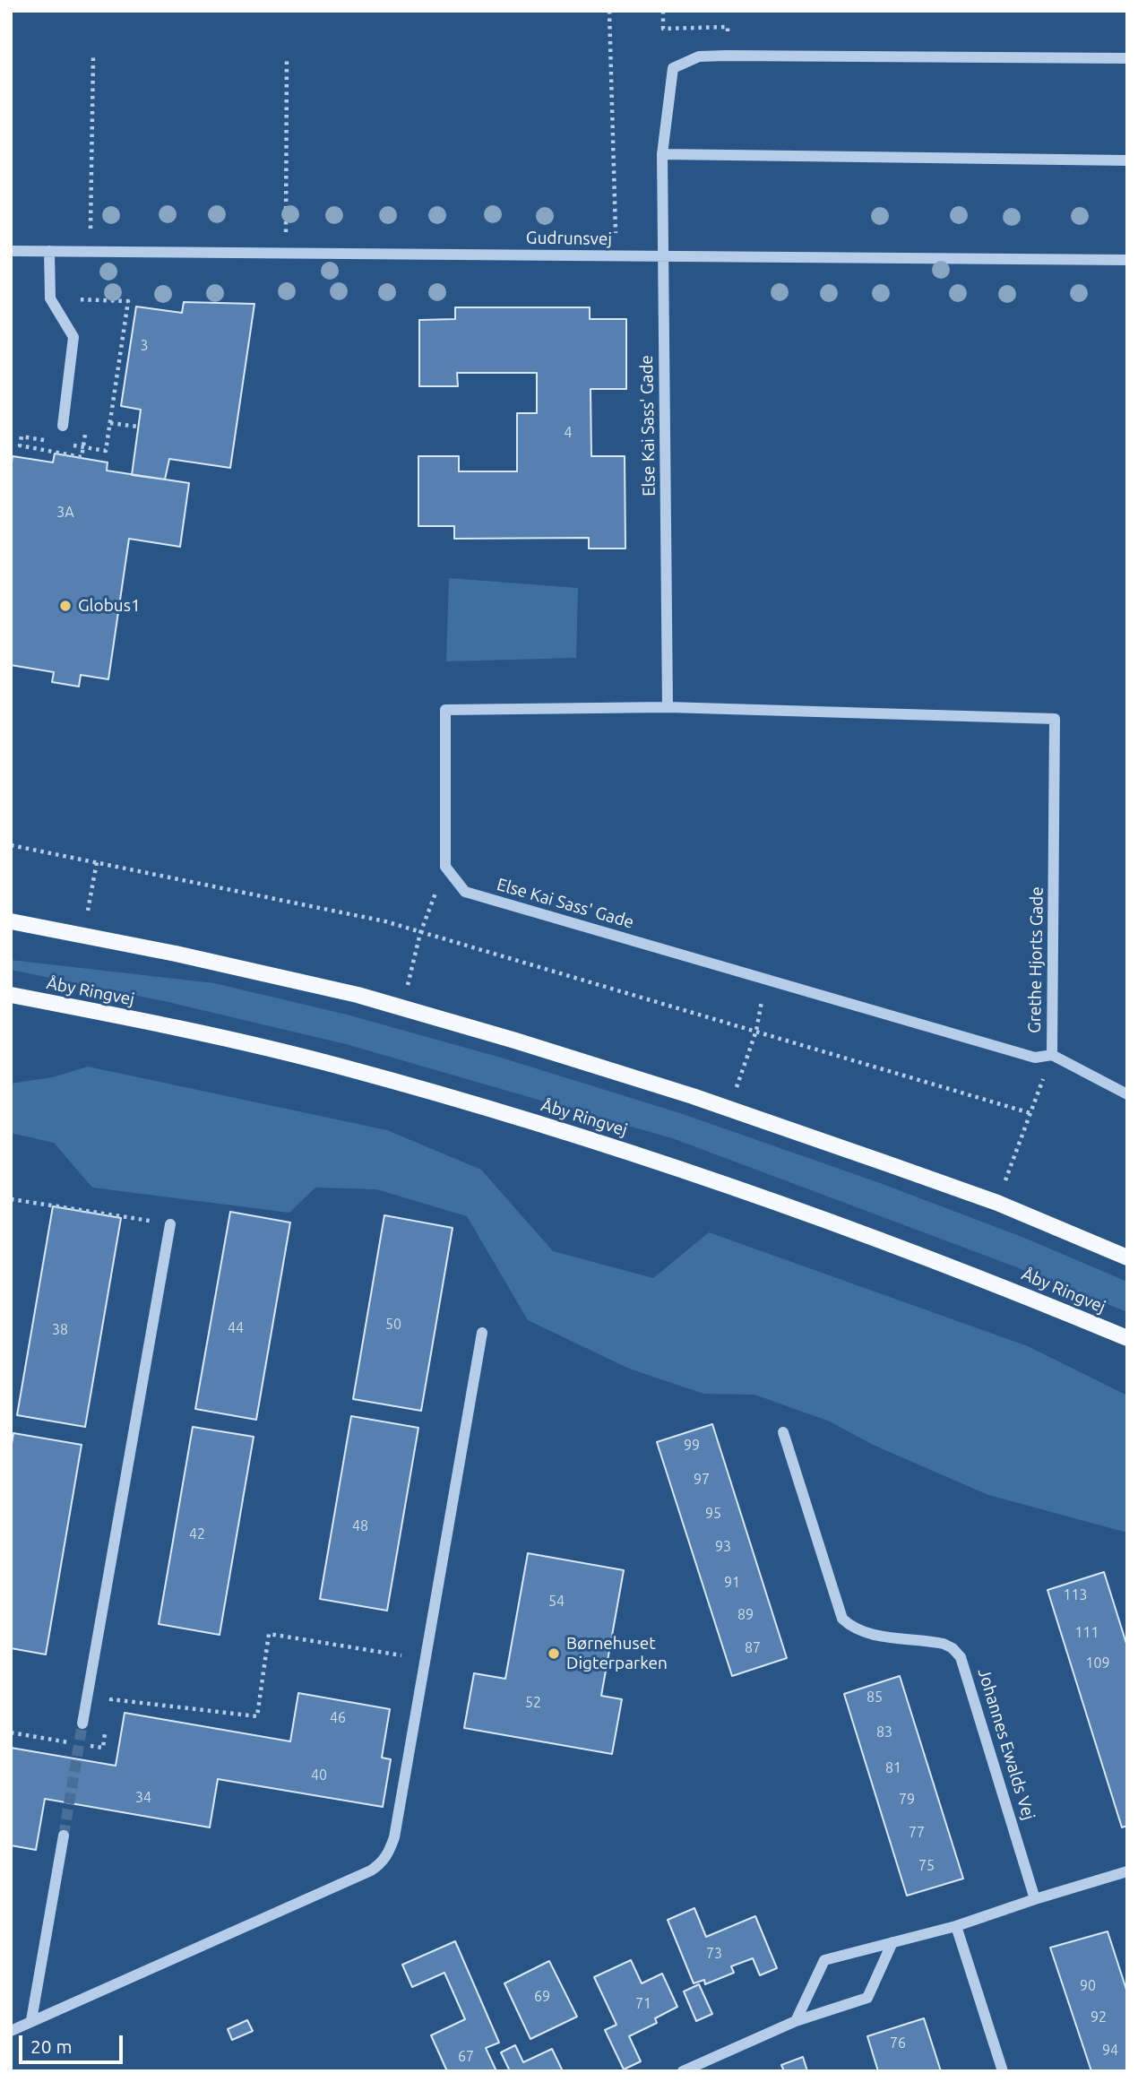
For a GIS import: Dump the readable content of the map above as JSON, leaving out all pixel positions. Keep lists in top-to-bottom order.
{
  "streets": {
    "main road": ["Åby Ringvej"],
    "street": [
      "Gudrunsvej",
      "Else Kai Sass' Gade",
      "Grethe Hjorts Gade",
      "Johannes Ewalds Vej"
    ]
  },
  "crossings": [
    ["Gudrunsvej", "Else Kai Sass' Gade"],
    ["Else Kai Sass' Gade", "Grethe Hjorts Gade"]
  ],
  "places": ["Globus1", "Børnehuset Digterparken"],
  "house_numbers": [
    "3",
    "4",
    "3A",
    "50",
    "44",
    "38",
    "99",
    "97",
    "95",
    "48",
    "42",
    "93",
    "91",
    "113",
    "54",
    "89",
    "111",
    "87",
    "109",
    "85",
    "52",
    "46",
    "83",
    "81",
    "40",
    "34",
    "79",
    "77",
    "75",
    "73",
    "90",
    "69",
    "71",
    "92",
    "76",
    "94",
    "67"
  ],
  "scale_bar": "20 m"
}
